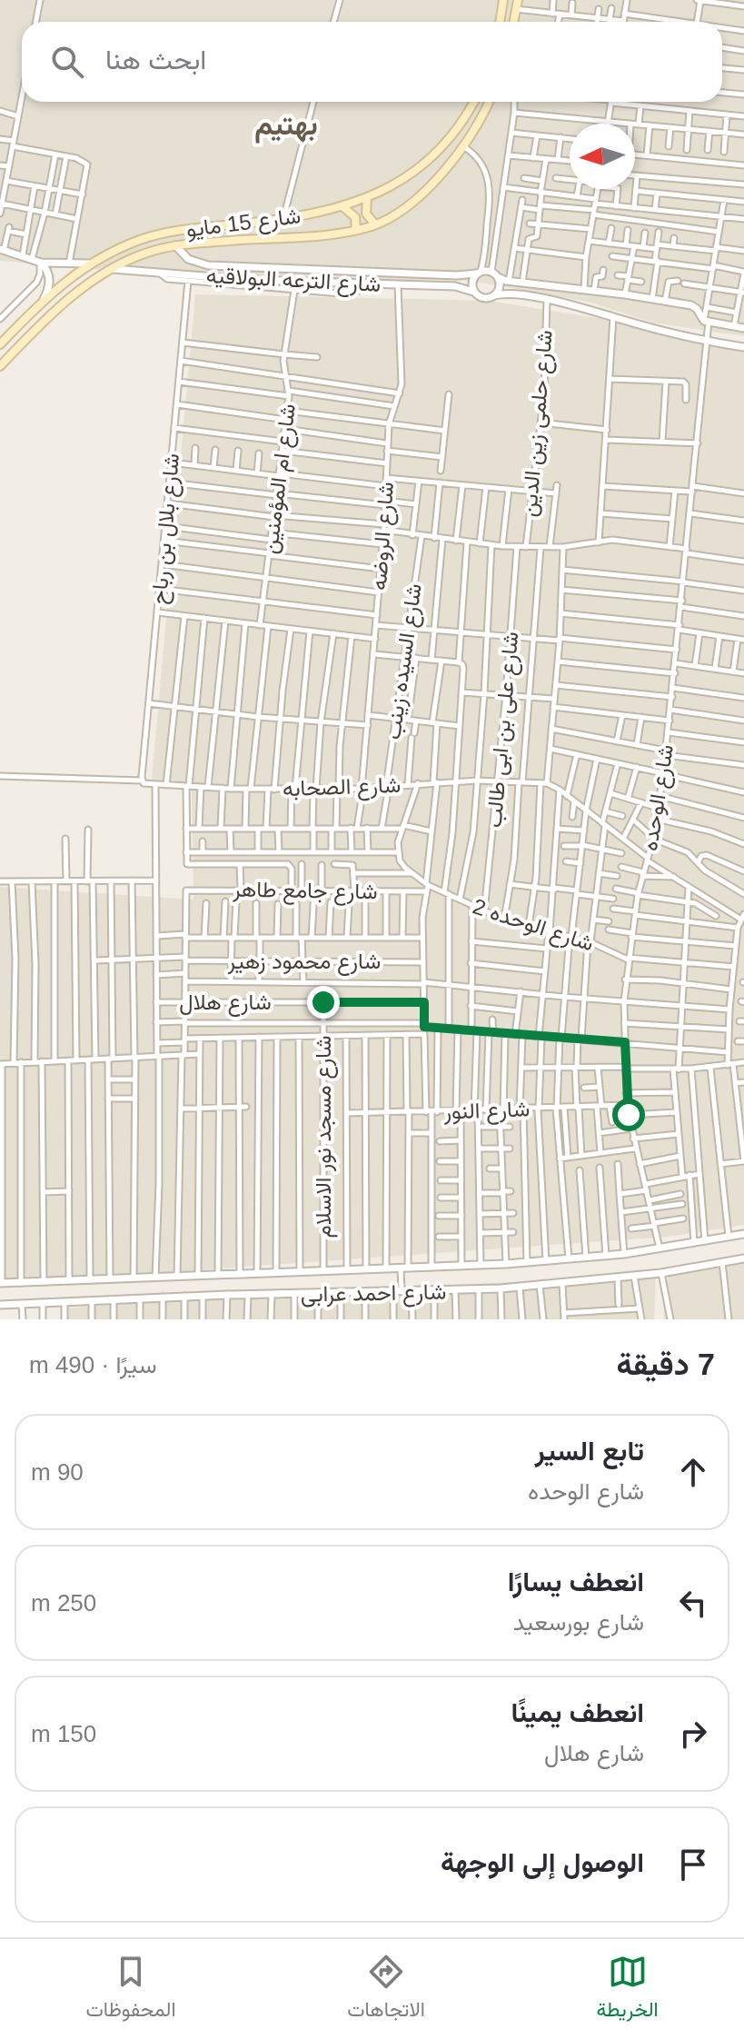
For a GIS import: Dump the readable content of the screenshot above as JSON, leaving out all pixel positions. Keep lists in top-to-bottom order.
{
  "streets": {
    "main road": ["شارع 15 مايو"],
    "street": [
      "شارع الترعه البولاقيه",
      "شارع حلمى زين الدين",
      "شارع ام المؤمنين",
      "شارع بلال بن رباح",
      "شارع الروضه",
      "شارع السيده زينب",
      "شارع على بن ابى طالب",
      "شارع الصحابه",
      "شارع الوحده",
      "شارع جامع طاهر",
      "شارع الوحده 2",
      "شارع محمود زهير",
      "شارع هلال",
      "شارع النور",
      "شارع مسجد نور الاسلام",
      "شارع احمد عرابى"
    ]
  },
  "crossings": [
    ["شارع 15 مايو", "شارع الترعه البولاقيه"],
    ["شارع الترعه البولاقيه", "شارع الروضه"],
    ["شارع بلال بن رباح", "شارع الصحابه"],
    ["شارع الروضه", "شارع الصحابه"],
    ["شارع السيده زينب", "شارع الصحابه"],
    ["شارع على بن ابى طالب", "شارع الصحابه"],
    ["شارع على بن ابى طالب", "شارع الوحده 2"],
    ["شارع الوحده", "شارع الوحده 2"],
    ["شارع الوحده", "شارع النور"],
    ["شارع الوحده", "شارع احمد عرابى"],
    ["شارع هلال", "شارع مسجد نور الاسلام"],
    ["شارع مسجد نور الاسلام", "شارع احمد عرابى"]
  ],
  "districts": ["بهتيم"],
  "north": "left",
  "page": {
    "search": "ابحث هنا",
    "heading": ["7 دقيقة", "سيرًا · 490 m"],
    "list": [
      ["تابع السير", "شارع الوحده", "90 m"],
      ["انعطف يسارًا", "شارع بورسعيد", "250 m"],
      ["انعطف يمينًا", "شارع هلال", "150 m"],
      "الوصول إلى الوجهة"
    ],
    "nav": ["الخريطة", "الاتجاهات", "المحفوظات"]
  }
}
